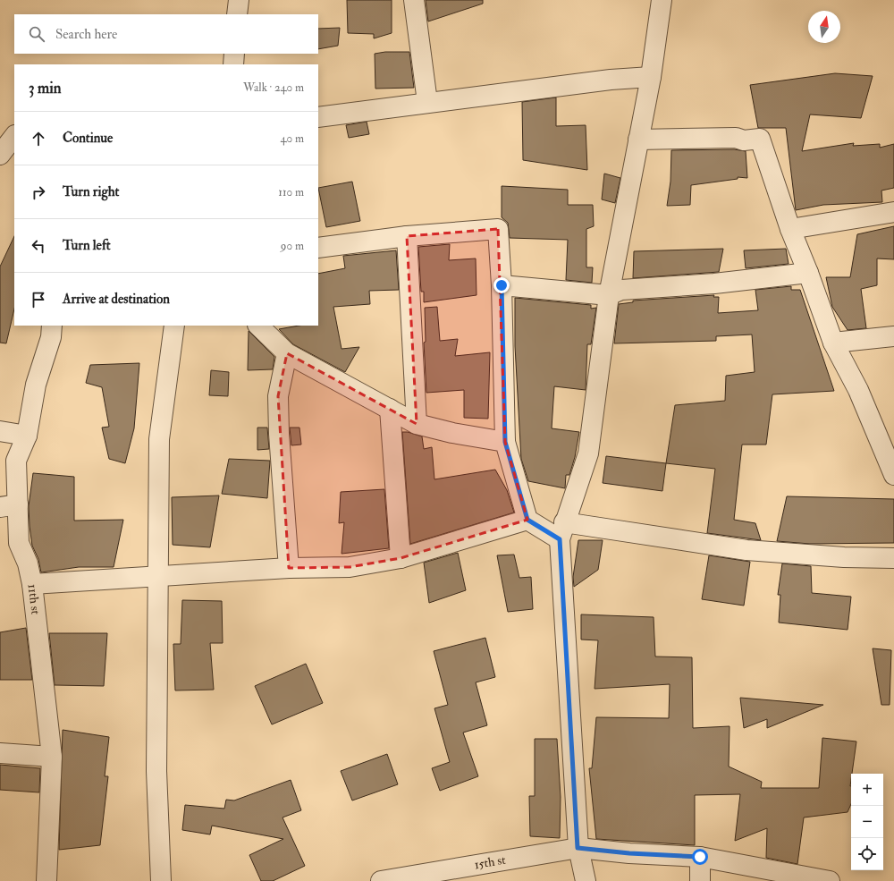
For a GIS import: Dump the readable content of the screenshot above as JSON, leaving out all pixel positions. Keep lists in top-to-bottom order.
{
  "streets": {
    "street": ["11th st", "15th st"]
  },
  "north": "top",
  "page": {
    "search": "Search here",
    "heading": ["3 min", "Walk · 240 m"],
    "list": [
      ["Continue", "40 m"],
      ["Turn right", "110 m"],
      ["Turn left", "90 m"],
      "Arrive at destination"
    ],
    "map_buttons": ["+", "−"]
  }
}
